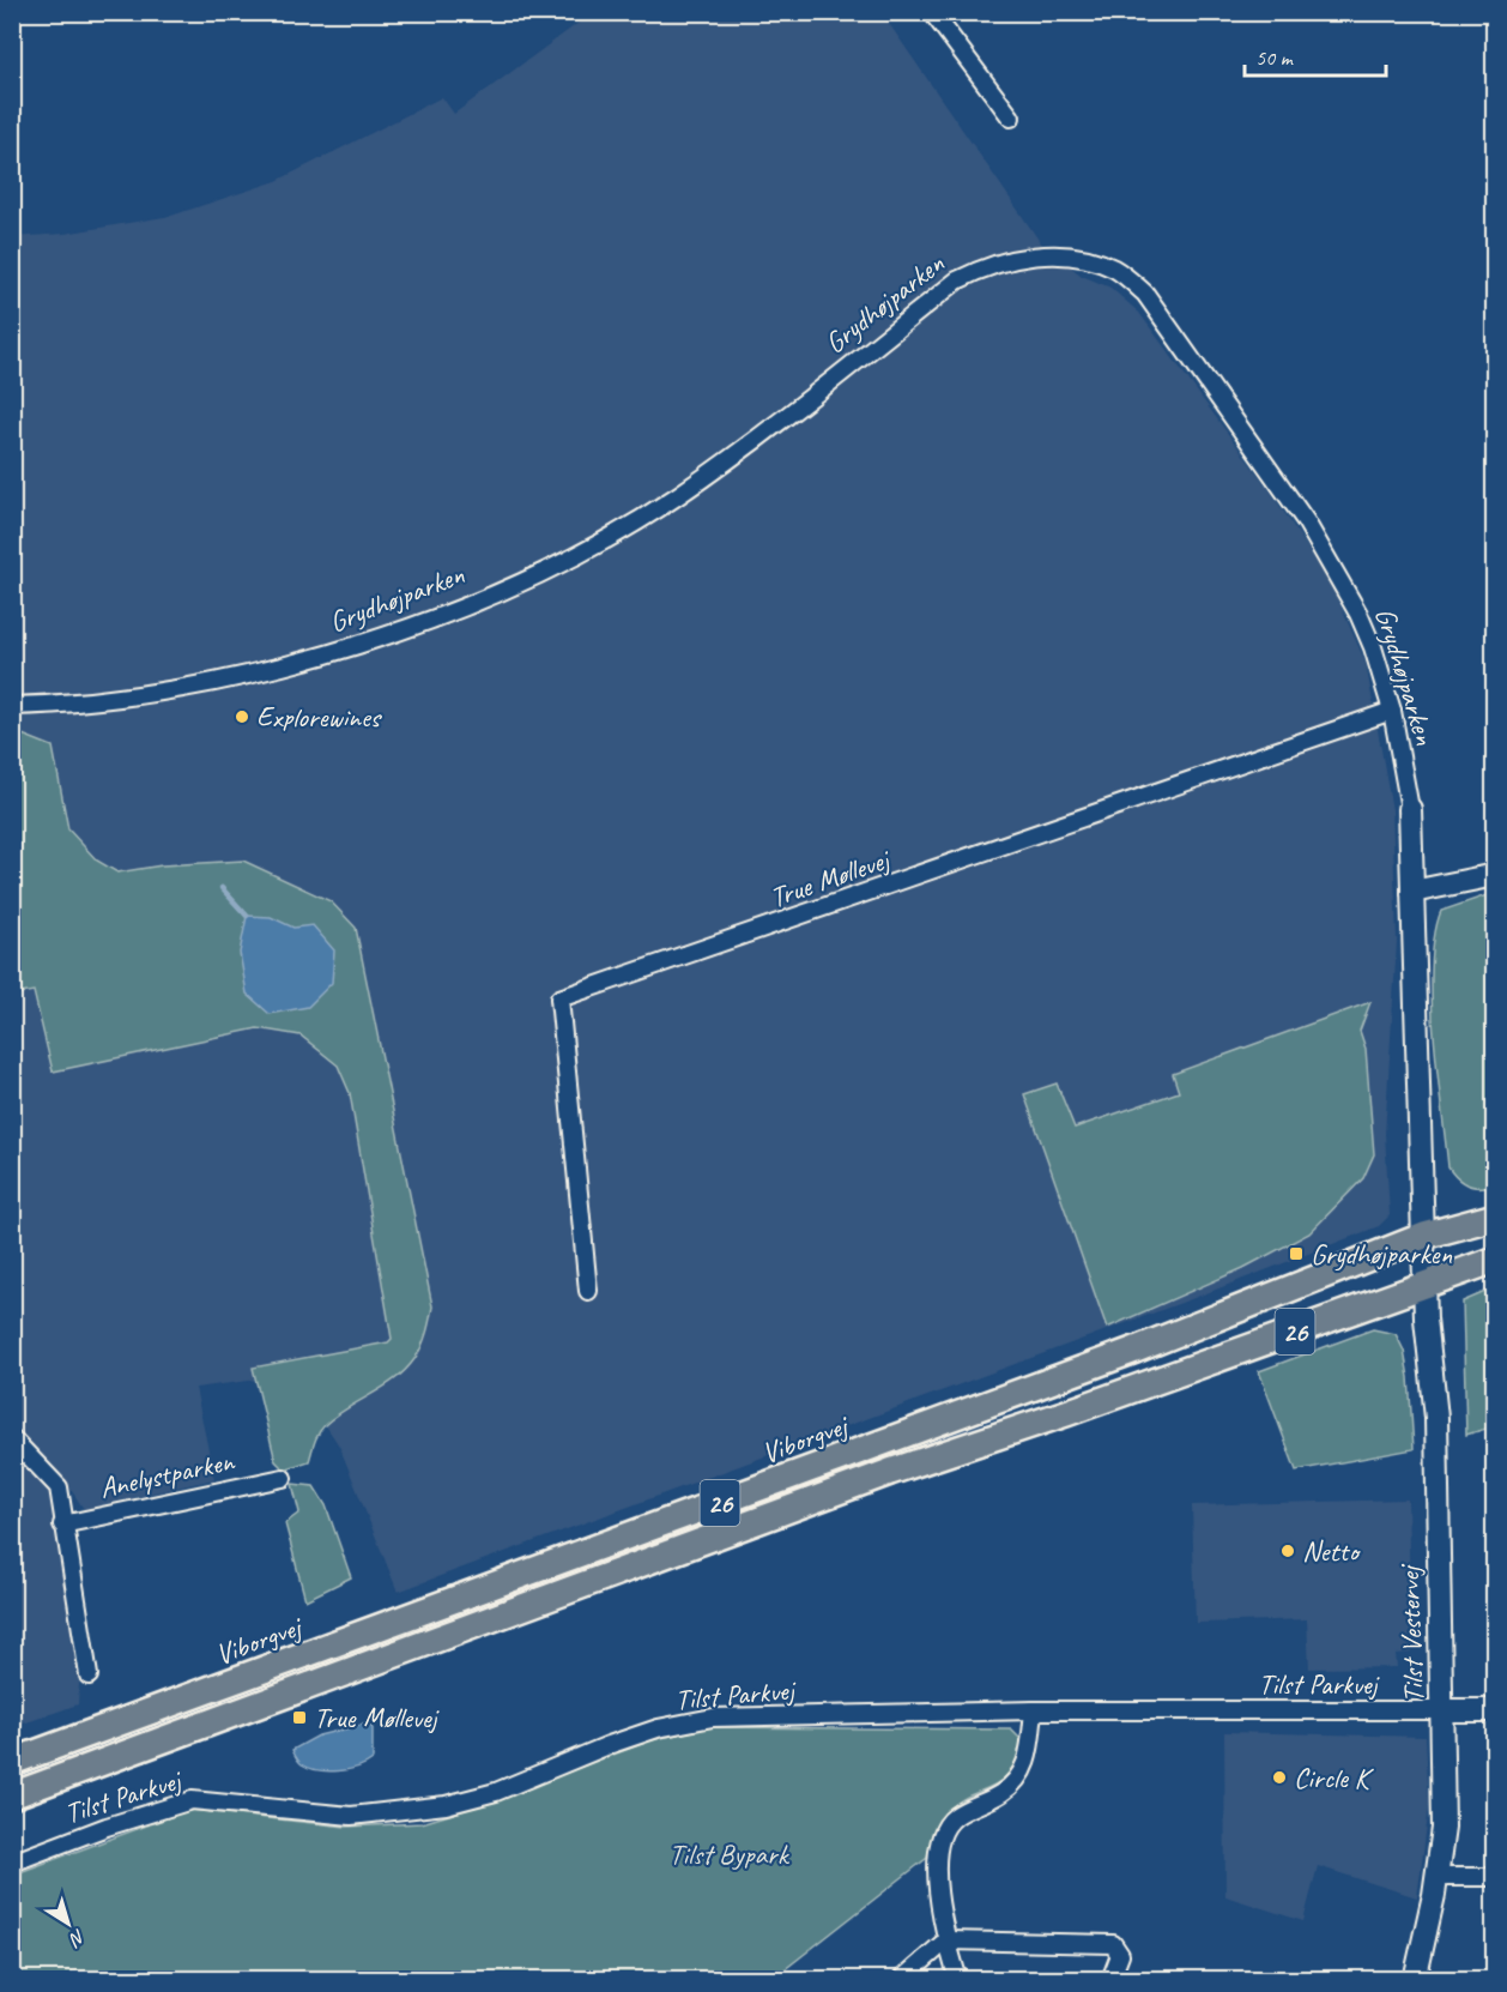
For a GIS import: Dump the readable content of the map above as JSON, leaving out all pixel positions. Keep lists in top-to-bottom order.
{
  "streets": {
    "main road": ["26", "Viborgvej"],
    "street": [
      "Grydhøjparken",
      "True Møllevej",
      "Anelystparken",
      "Tilst Vestervej",
      "Tilst Parkvej"
    ]
  },
  "crossings": [
    ["Grydhøjparken", "True Møllevej"],
    ["Grydhøjparken", "Viborgvej"],
    ["Grydhøjparken", "Tilst Vestervej"],
    ["Viborgvej", "Tilst Vestervej"],
    ["Tilst Vestervej", "Tilst Parkvej"]
  ],
  "parks": ["Tilst Bypark"],
  "places": {
    "other": ["Explorewines", "Netto", "Circle K"],
    "transit": ["Grydhøjparken", "True Møllevej"]
  },
  "scale_bar": "50 m",
  "north": "bottom right"
}
